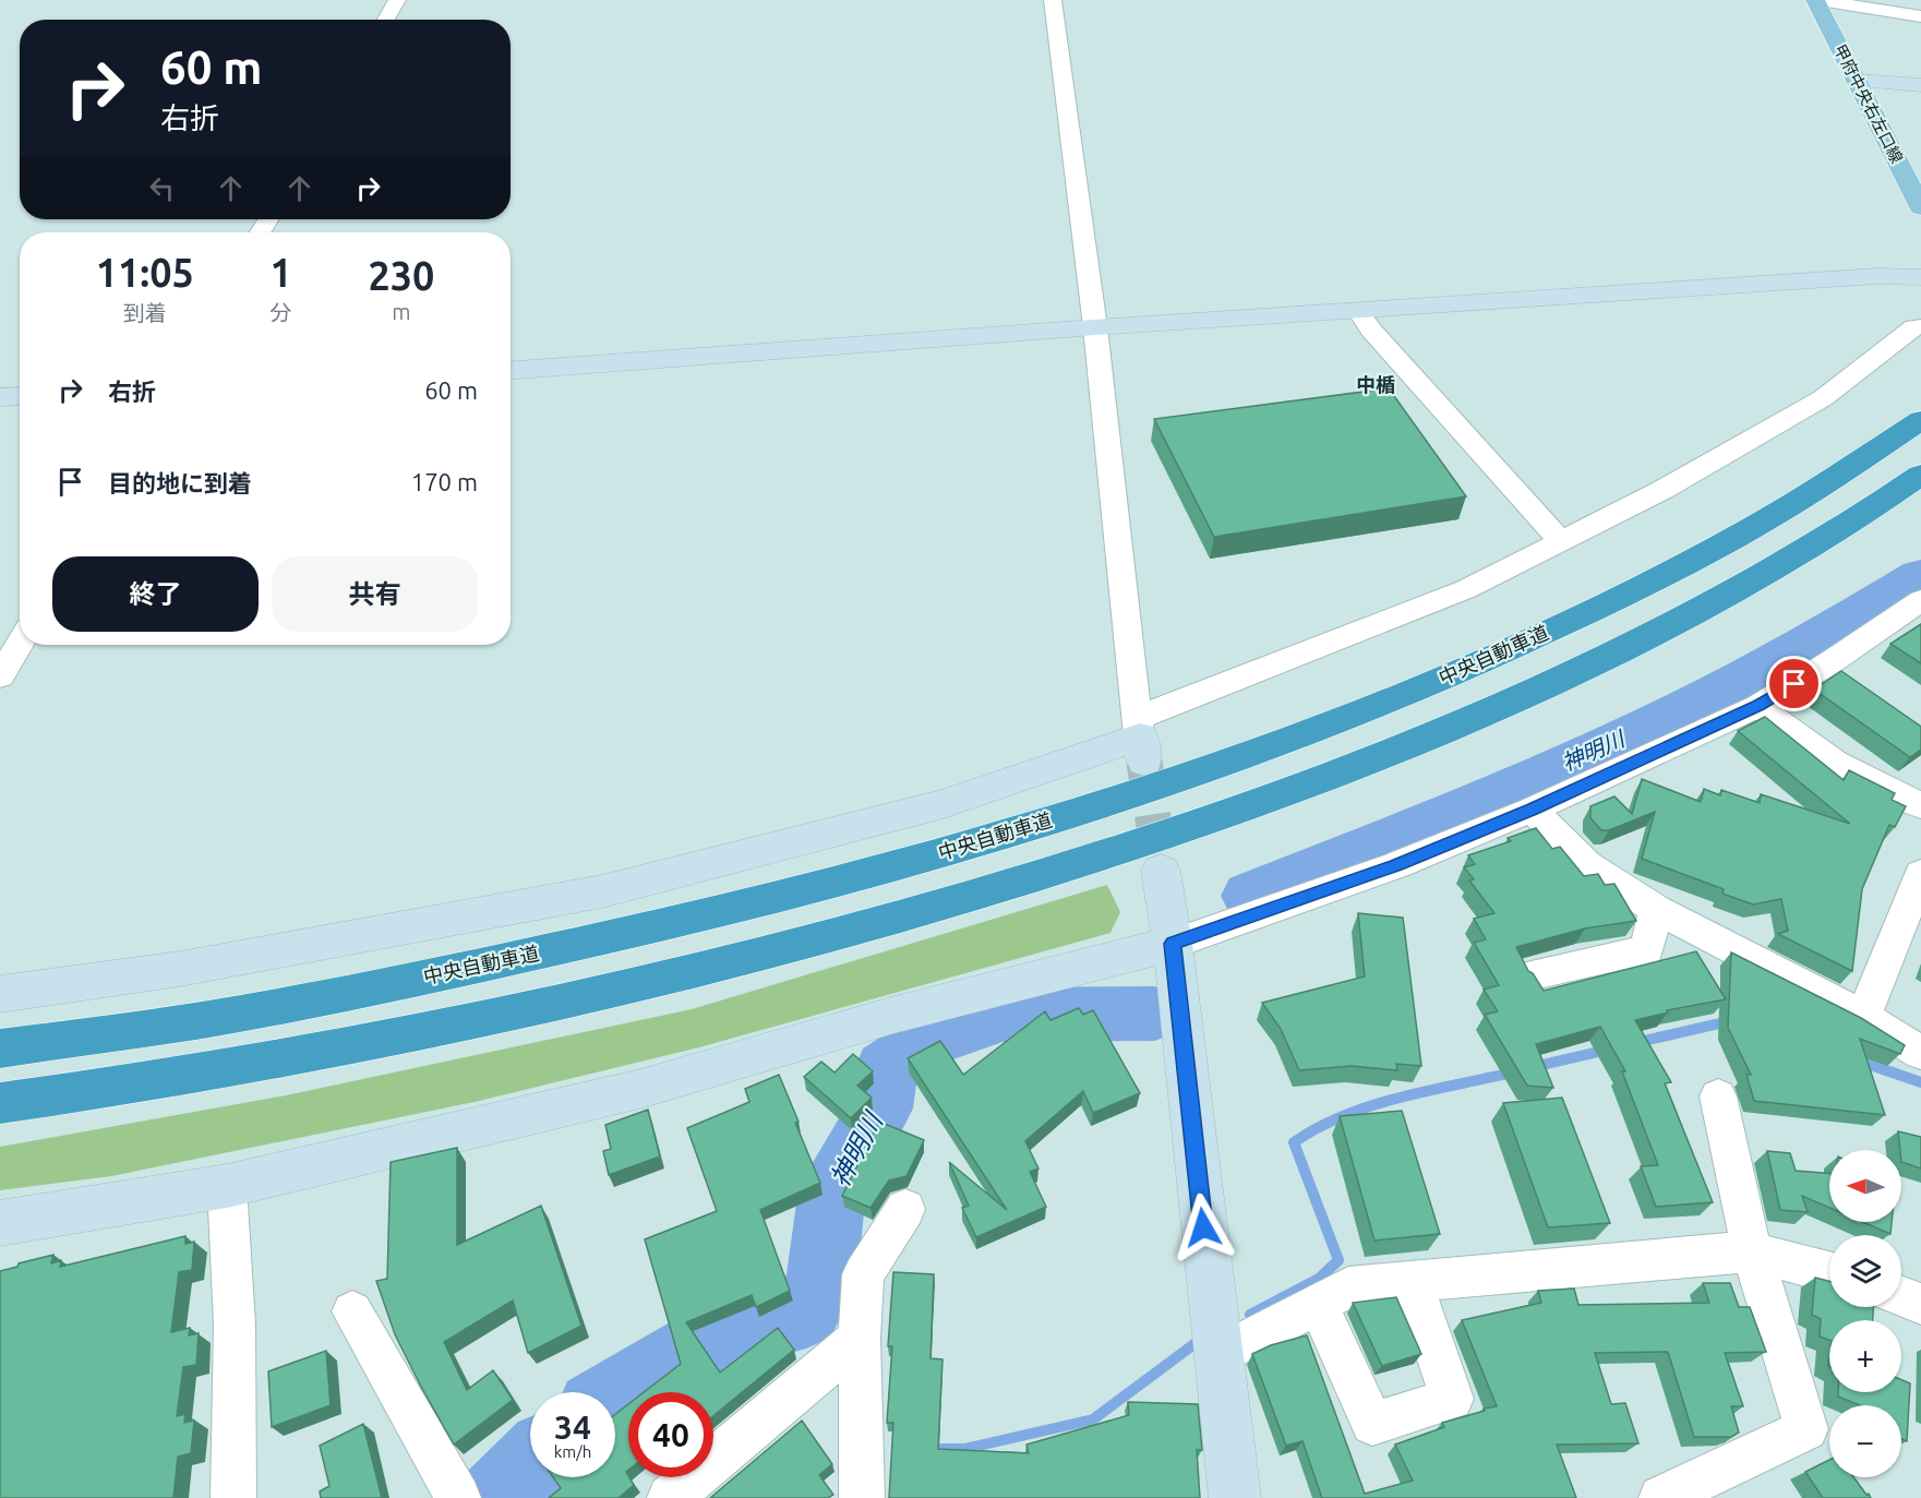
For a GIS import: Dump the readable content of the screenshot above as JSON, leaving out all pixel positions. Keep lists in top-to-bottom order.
{
  "streets": {
    "highway": ["中央自動車道"],
    "main road": ["甲府中央右左口線"]
  },
  "districts": ["中楯"],
  "water": ["神明川"],
  "north": "left",
  "page": {
    "turn": ["60 m", "右折"],
    "eta": [
      "11:05",
      "到着",
      "1",
      "分",
      "230",
      "m"
    ],
    "list": [
      {
        "name": "右折",
        "value": "60 m"
      },
      {
        "name": "目的地に到着",
        "value": "170 m"
      }
    ],
    "buttons": ["終了", "共有"],
    "map_buttons": ["+", "−"],
    "speed": "34 km/h",
    "limit": "40"
  }
}
